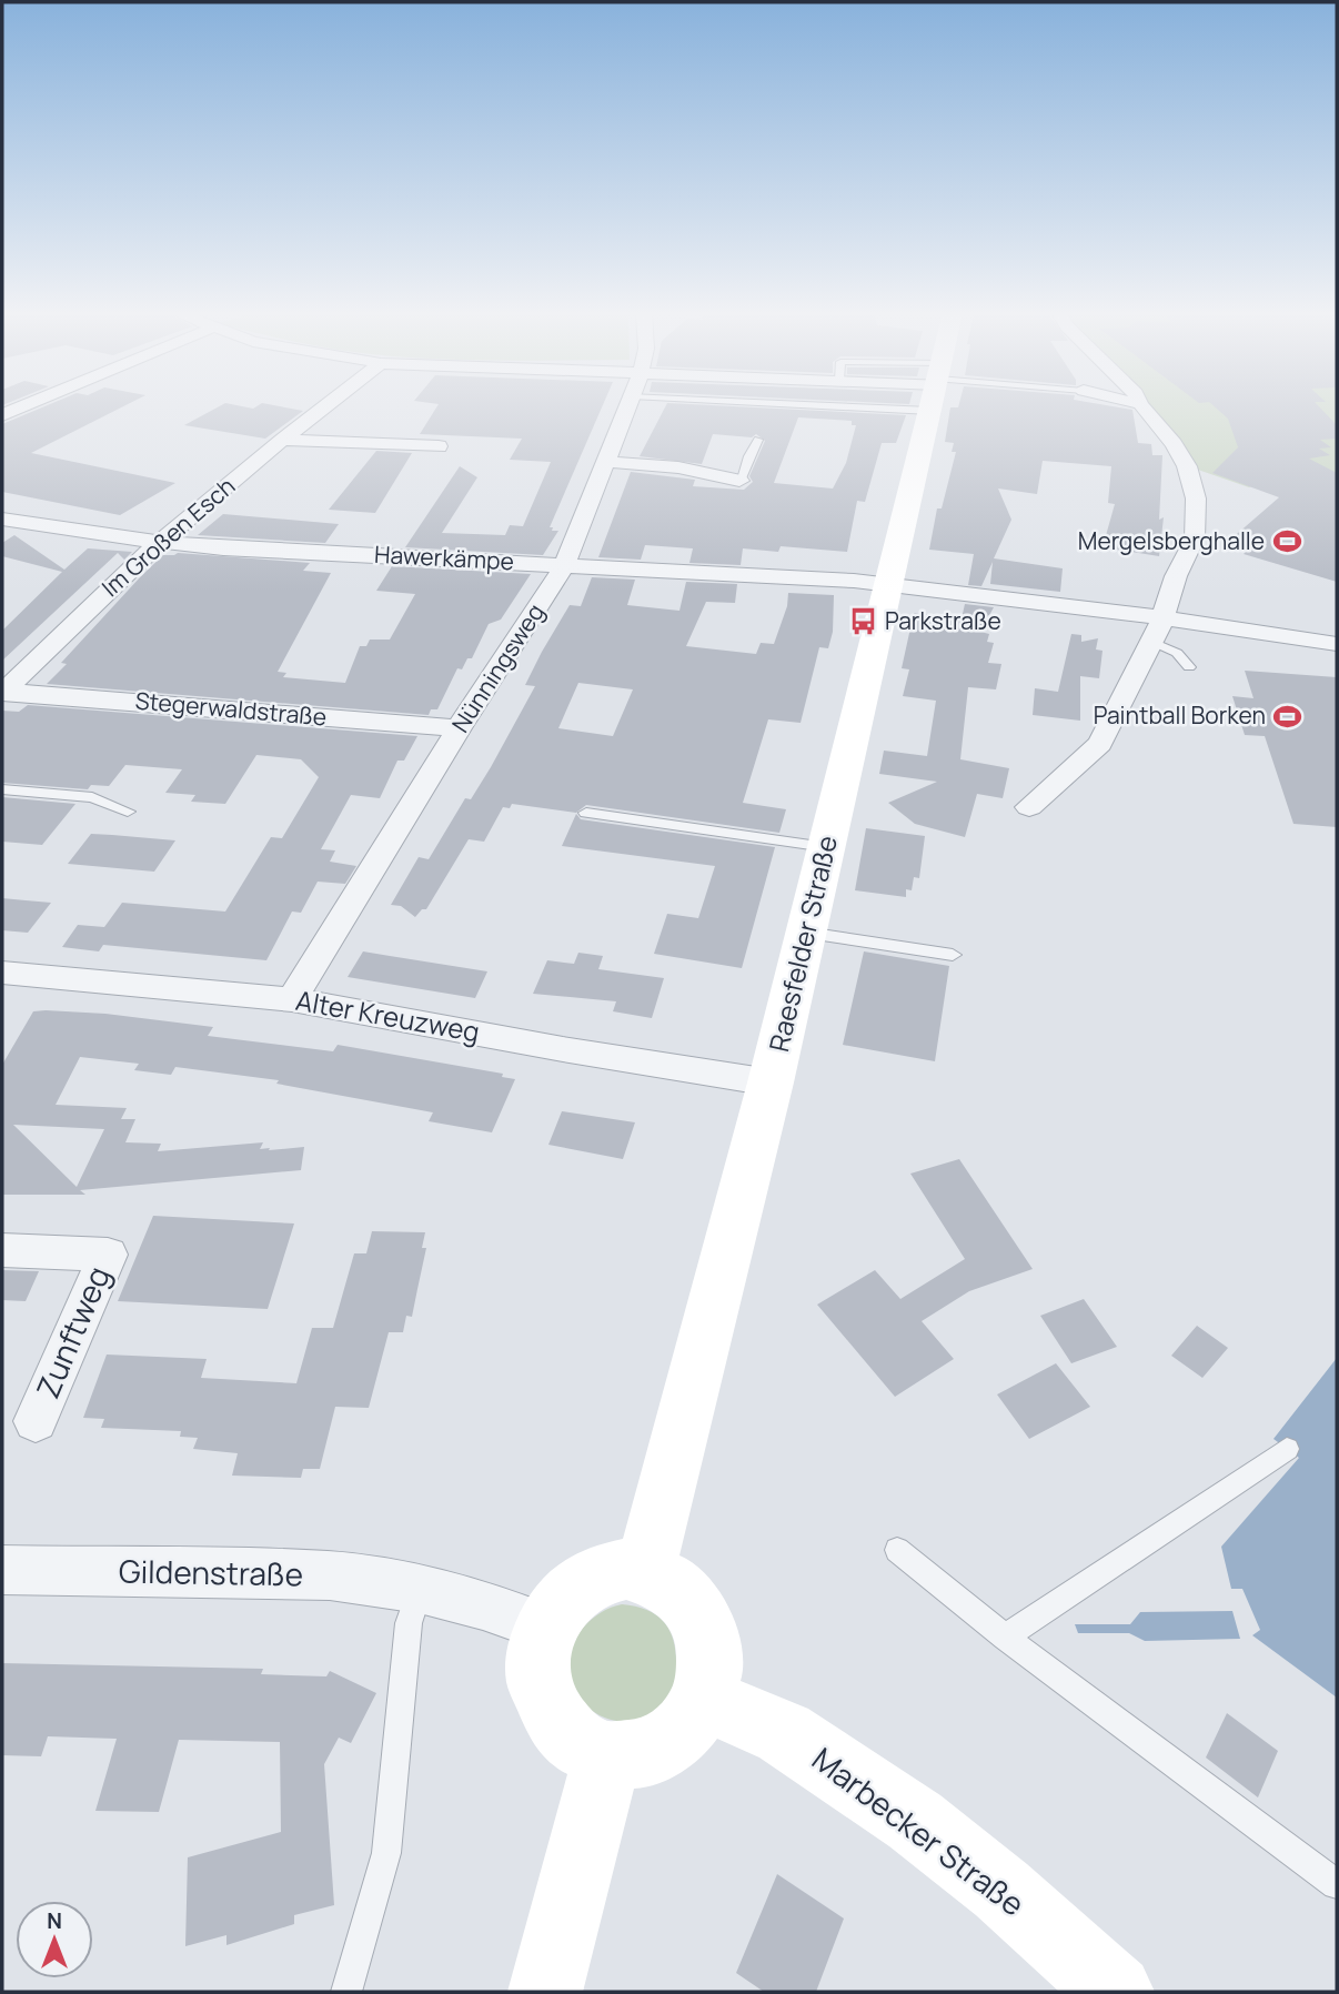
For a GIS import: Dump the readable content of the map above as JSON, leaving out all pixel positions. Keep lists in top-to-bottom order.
{
  "streets": {
    "main road": ["Raesfelder Straße", "Marbecker Straße"],
    "street": [
      "Im Großen Esch",
      "Hawerkämpe",
      "Nünningsweg",
      "Stegerwaldstraße",
      "Alter Kreuzweg",
      "Zunftweg",
      "Gildenstraße"
    ]
  },
  "crossings": [
    ["Im Großen Esch", "Hawerkämpe"],
    ["Im Großen Esch", "Stegerwaldstraße"],
    ["Hawerkämpe", "Nünningsweg"],
    ["Hawerkämpe", "Raesfelder Straße"],
    ["Nünningsweg", "Stegerwaldstraße"],
    ["Nünningsweg", "Alter Kreuzweg"],
    ["Raesfelder Straße", "Alter Kreuzweg"],
    ["Raesfelder Straße", "Gildenstraße"],
    ["Raesfelder Straße", "Marbecker Straße"],
    ["Gildenstraße", "Marbecker Straße"]
  ],
  "places": {
    "sports": ["Mergelsberghalle", "Paintball Borken"],
    "bus stop": ["Parkstraße"]
  },
  "north": "top"
}
